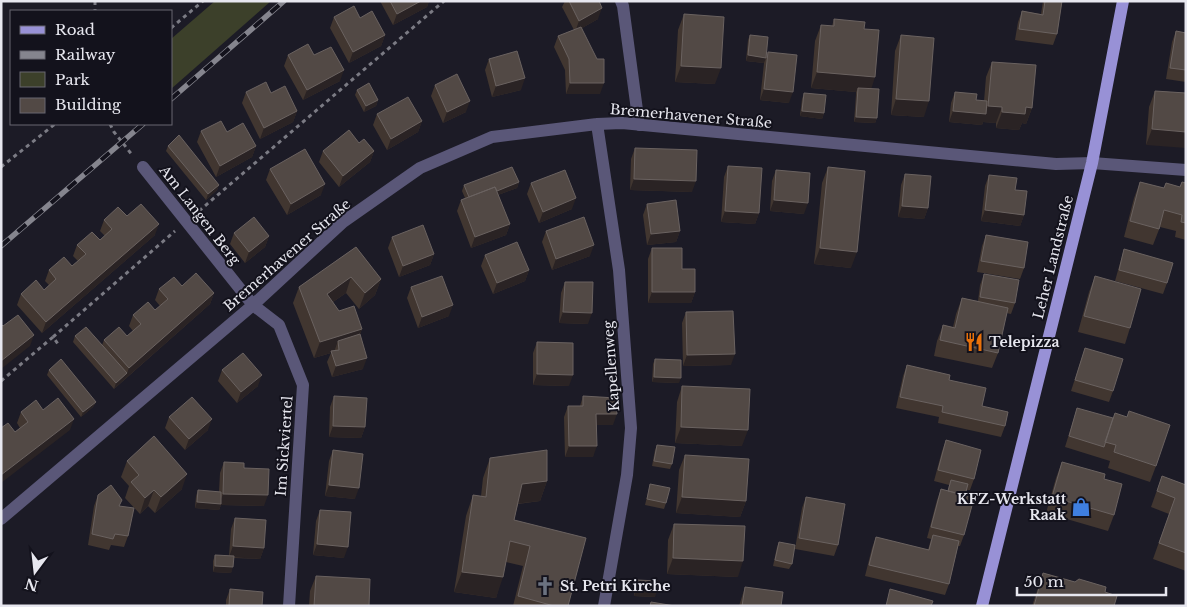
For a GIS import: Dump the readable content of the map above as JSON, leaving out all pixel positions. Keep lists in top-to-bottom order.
{
  "streets": {
    "main road": ["Leher Landstraße"],
    "street": [
      "Bremerhavener Straße",
      "Am Langen Berg",
      "Kapellenweg",
      "Im Sickviertel"
    ]
  },
  "crossings": [
    ["Bremerhavener Straße", "Am Langen Berg"],
    ["Bremerhavener Straße", "Leher Landstraße"],
    ["Bremerhavener Straße", "Kapellenweg"],
    ["Bremerhavener Straße", "Im Sickviertel"],
    ["Am Langen Berg", "Im Sickviertel"]
  ],
  "places": {
    "restaurant": ["Telepizza"],
    "shop": ["KFZ-Werkstatt Raak"],
    "church": ["St. Petri Kirche"]
  },
  "legend": [
    "Road",
    "Railway",
    "Park",
    "Building"
  ],
  "scale_bar": "50 m",
  "north": "bottom"
}
